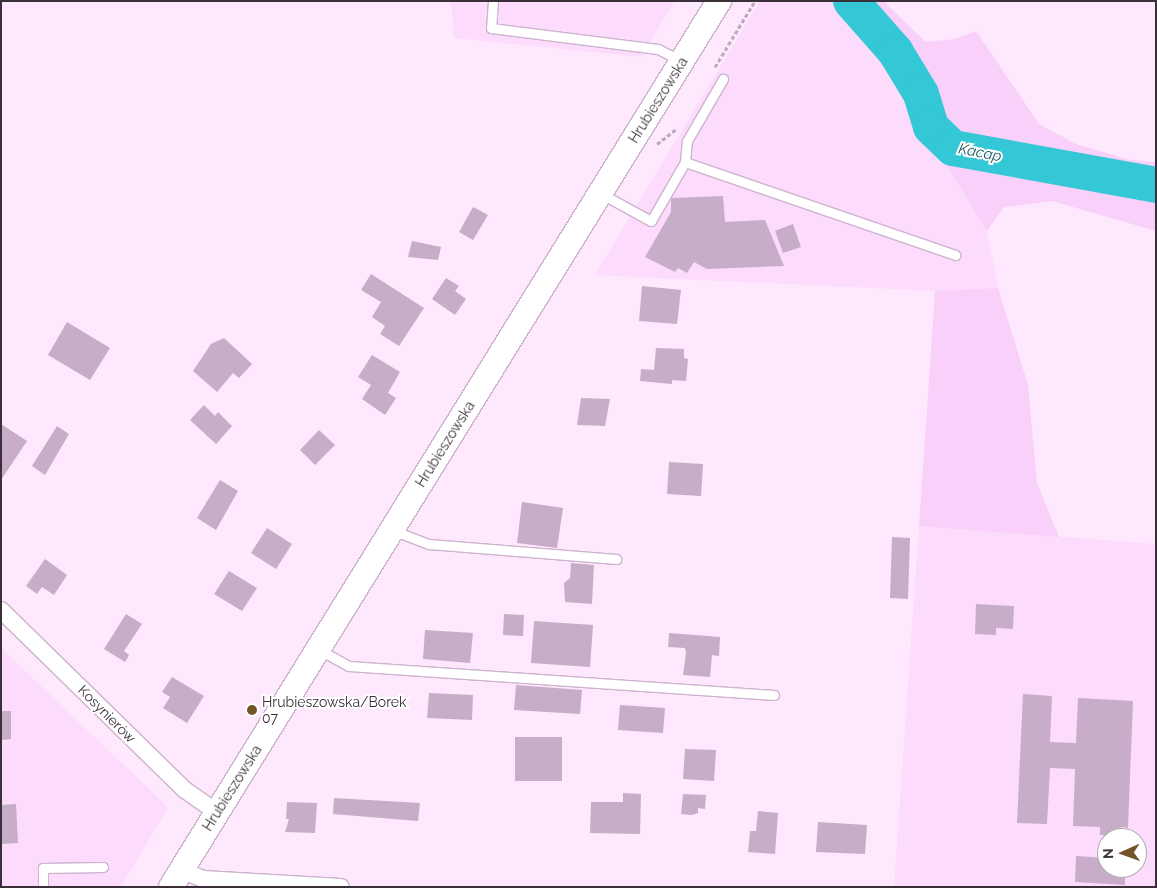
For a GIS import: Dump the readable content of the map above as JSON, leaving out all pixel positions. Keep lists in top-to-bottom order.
{
  "streets": {
    "main road": ["Hrubieszowska"],
    "street": ["Kosynierów"]
  },
  "crossings": [
    ["Hrubieszowska", "Kosynierów"]
  ],
  "water": ["Kacap"],
  "places": ["Hrubieszowska/Borek 07"],
  "north": "left"
}
